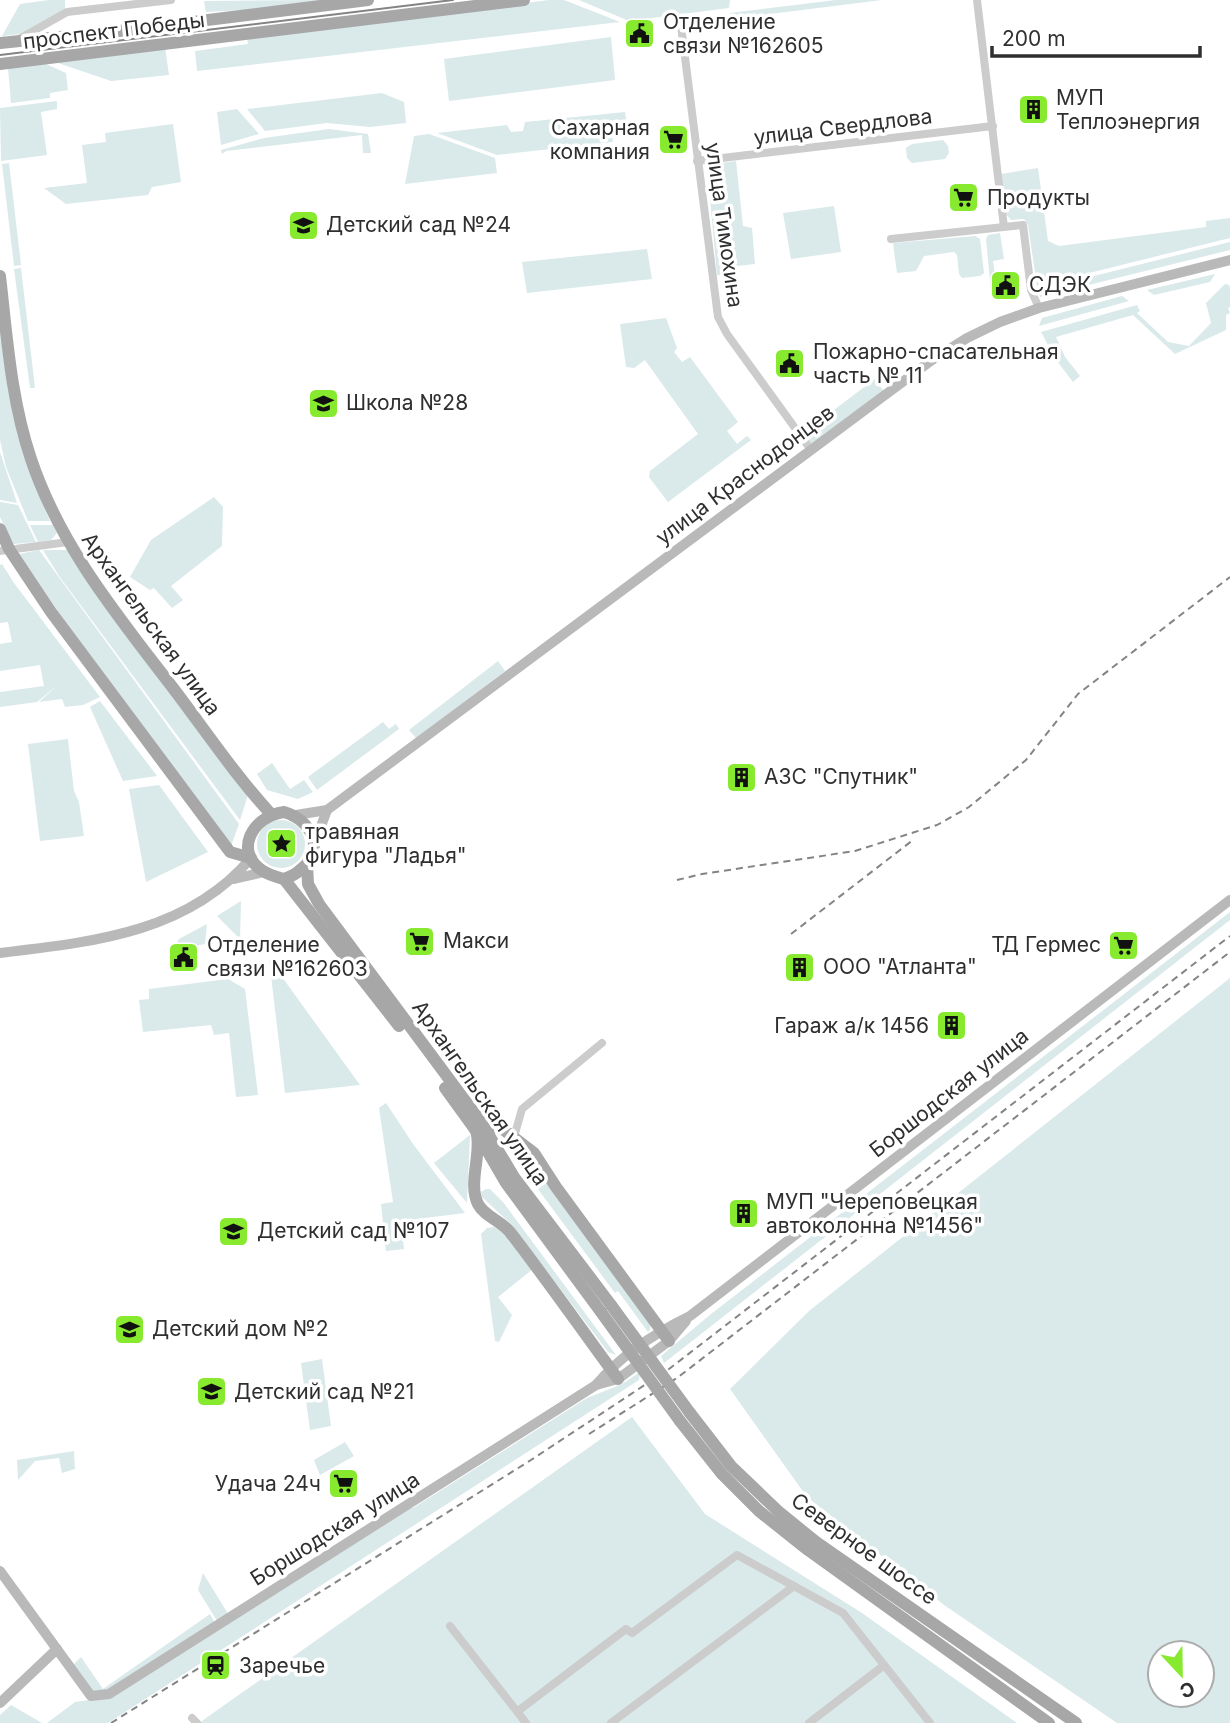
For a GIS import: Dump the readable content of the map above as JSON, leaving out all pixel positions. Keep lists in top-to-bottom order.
{
  "streets": {
    "main road": ["проспект Победы", "Архангельская улица", "Северное шоссе"],
    "street": [
      "улица Свердлова",
      "улица Тимохина",
      "улица Краснодонцев",
      "Боршодская улица"
    ]
  },
  "crossings": [
    ["улица Свердлова", "улица Тимохина"],
    ["улица Тимохина", "улица Краснодонцев"],
    ["улица Краснодонцев", "Архангельская улица"],
    ["Архангельская улица", "Северное шоссе"]
  ],
  "places": {
    "public building": [
      "Отделение связи №162605",
      "СДЭК",
      "Пожарно-спасательная часть № 11",
      "Отделение связи №162603"
    ],
    "building": [
      "МУП Теплоэнергия",
      "АЗС \"Спутник\"",
      "ООО \"Атланта\"",
      "Гараж а/к 1456",
      "МУП \"Череповецкая автоколонна №1456\""
    ],
    "supermarket": [
      "Сахарная компания",
      "Продукты",
      "Макси",
      "ТД Гермес",
      "Удача 24ч"
    ],
    "school or university": [
      "Детский сад №24",
      "Школа №28",
      "Детский сад №107",
      "Детский дом №2",
      "Детский сад №21"
    ],
    "place": ["травяная фигура \"Ладья\""],
    "station": ["Заречье"]
  },
  "scale_bar": "200 m",
  "north": "bottom"
}
